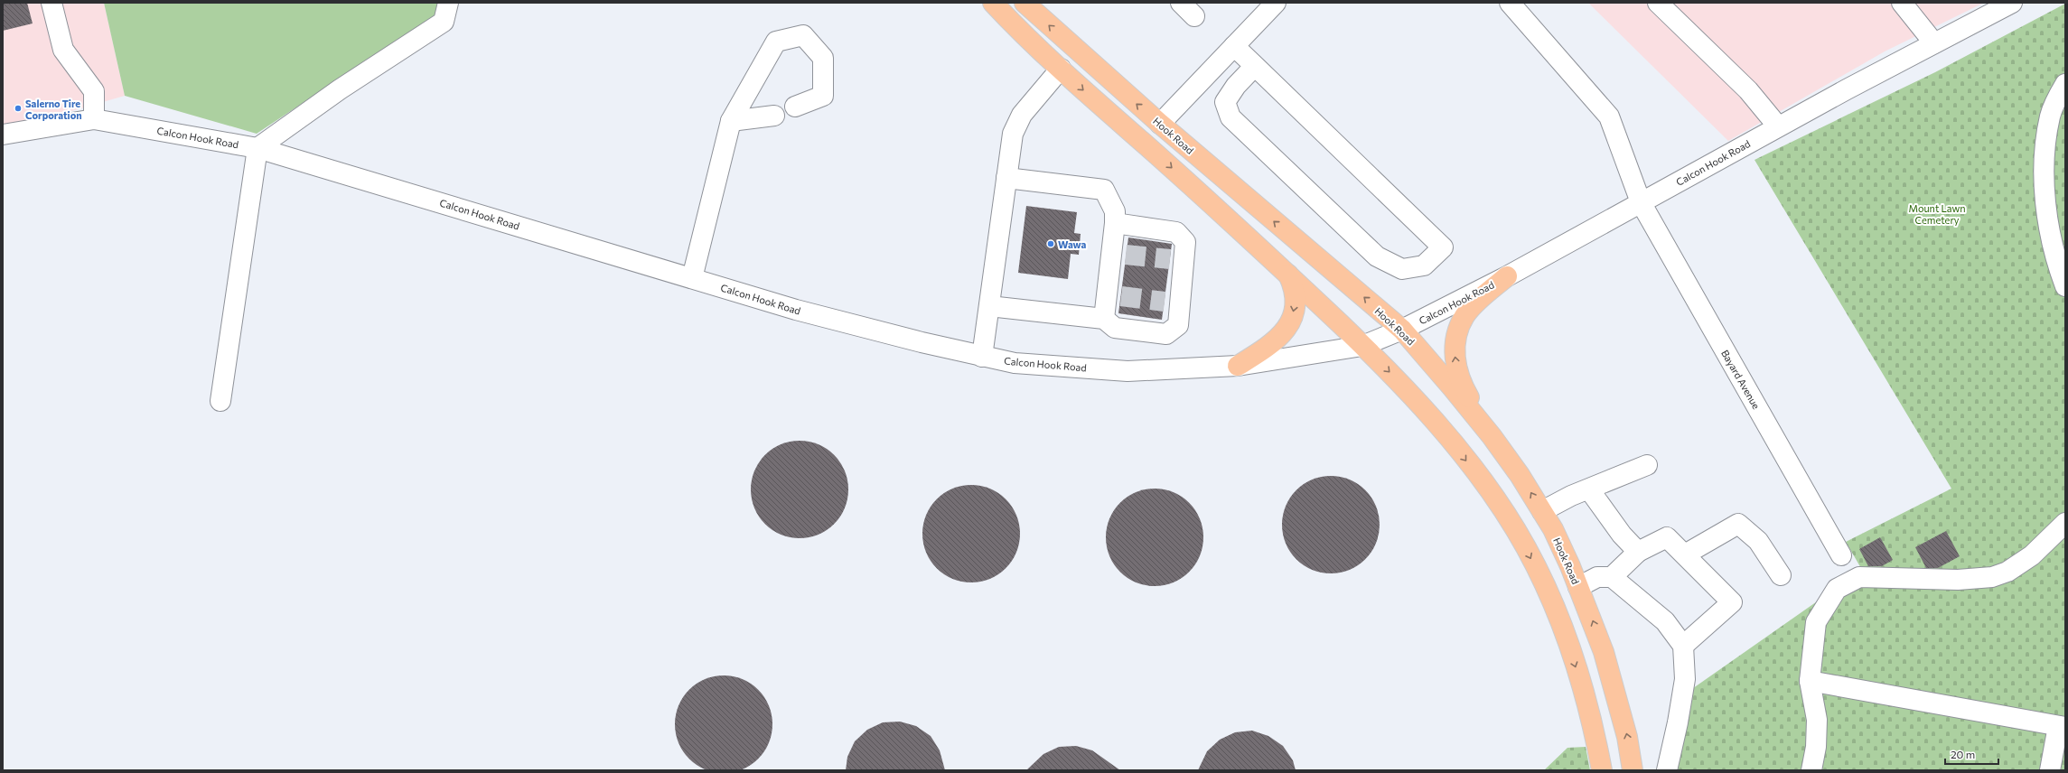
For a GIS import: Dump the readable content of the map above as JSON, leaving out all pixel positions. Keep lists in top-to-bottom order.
{
  "streets": {
    "main road": ["Hook Road"],
    "street": ["Calcon Hook Road", "Bayard Avenue"]
  },
  "crossings": [
    ["Hook Road", "Calcon Hook Road"],
    ["Calcon Hook Road", "Bayard Avenue"]
  ],
  "parks": ["Mount Lawn Cemetery"],
  "places": ["Salerno Tire Corporation", "Wawa"],
  "scale_bar": "20 m"
}
